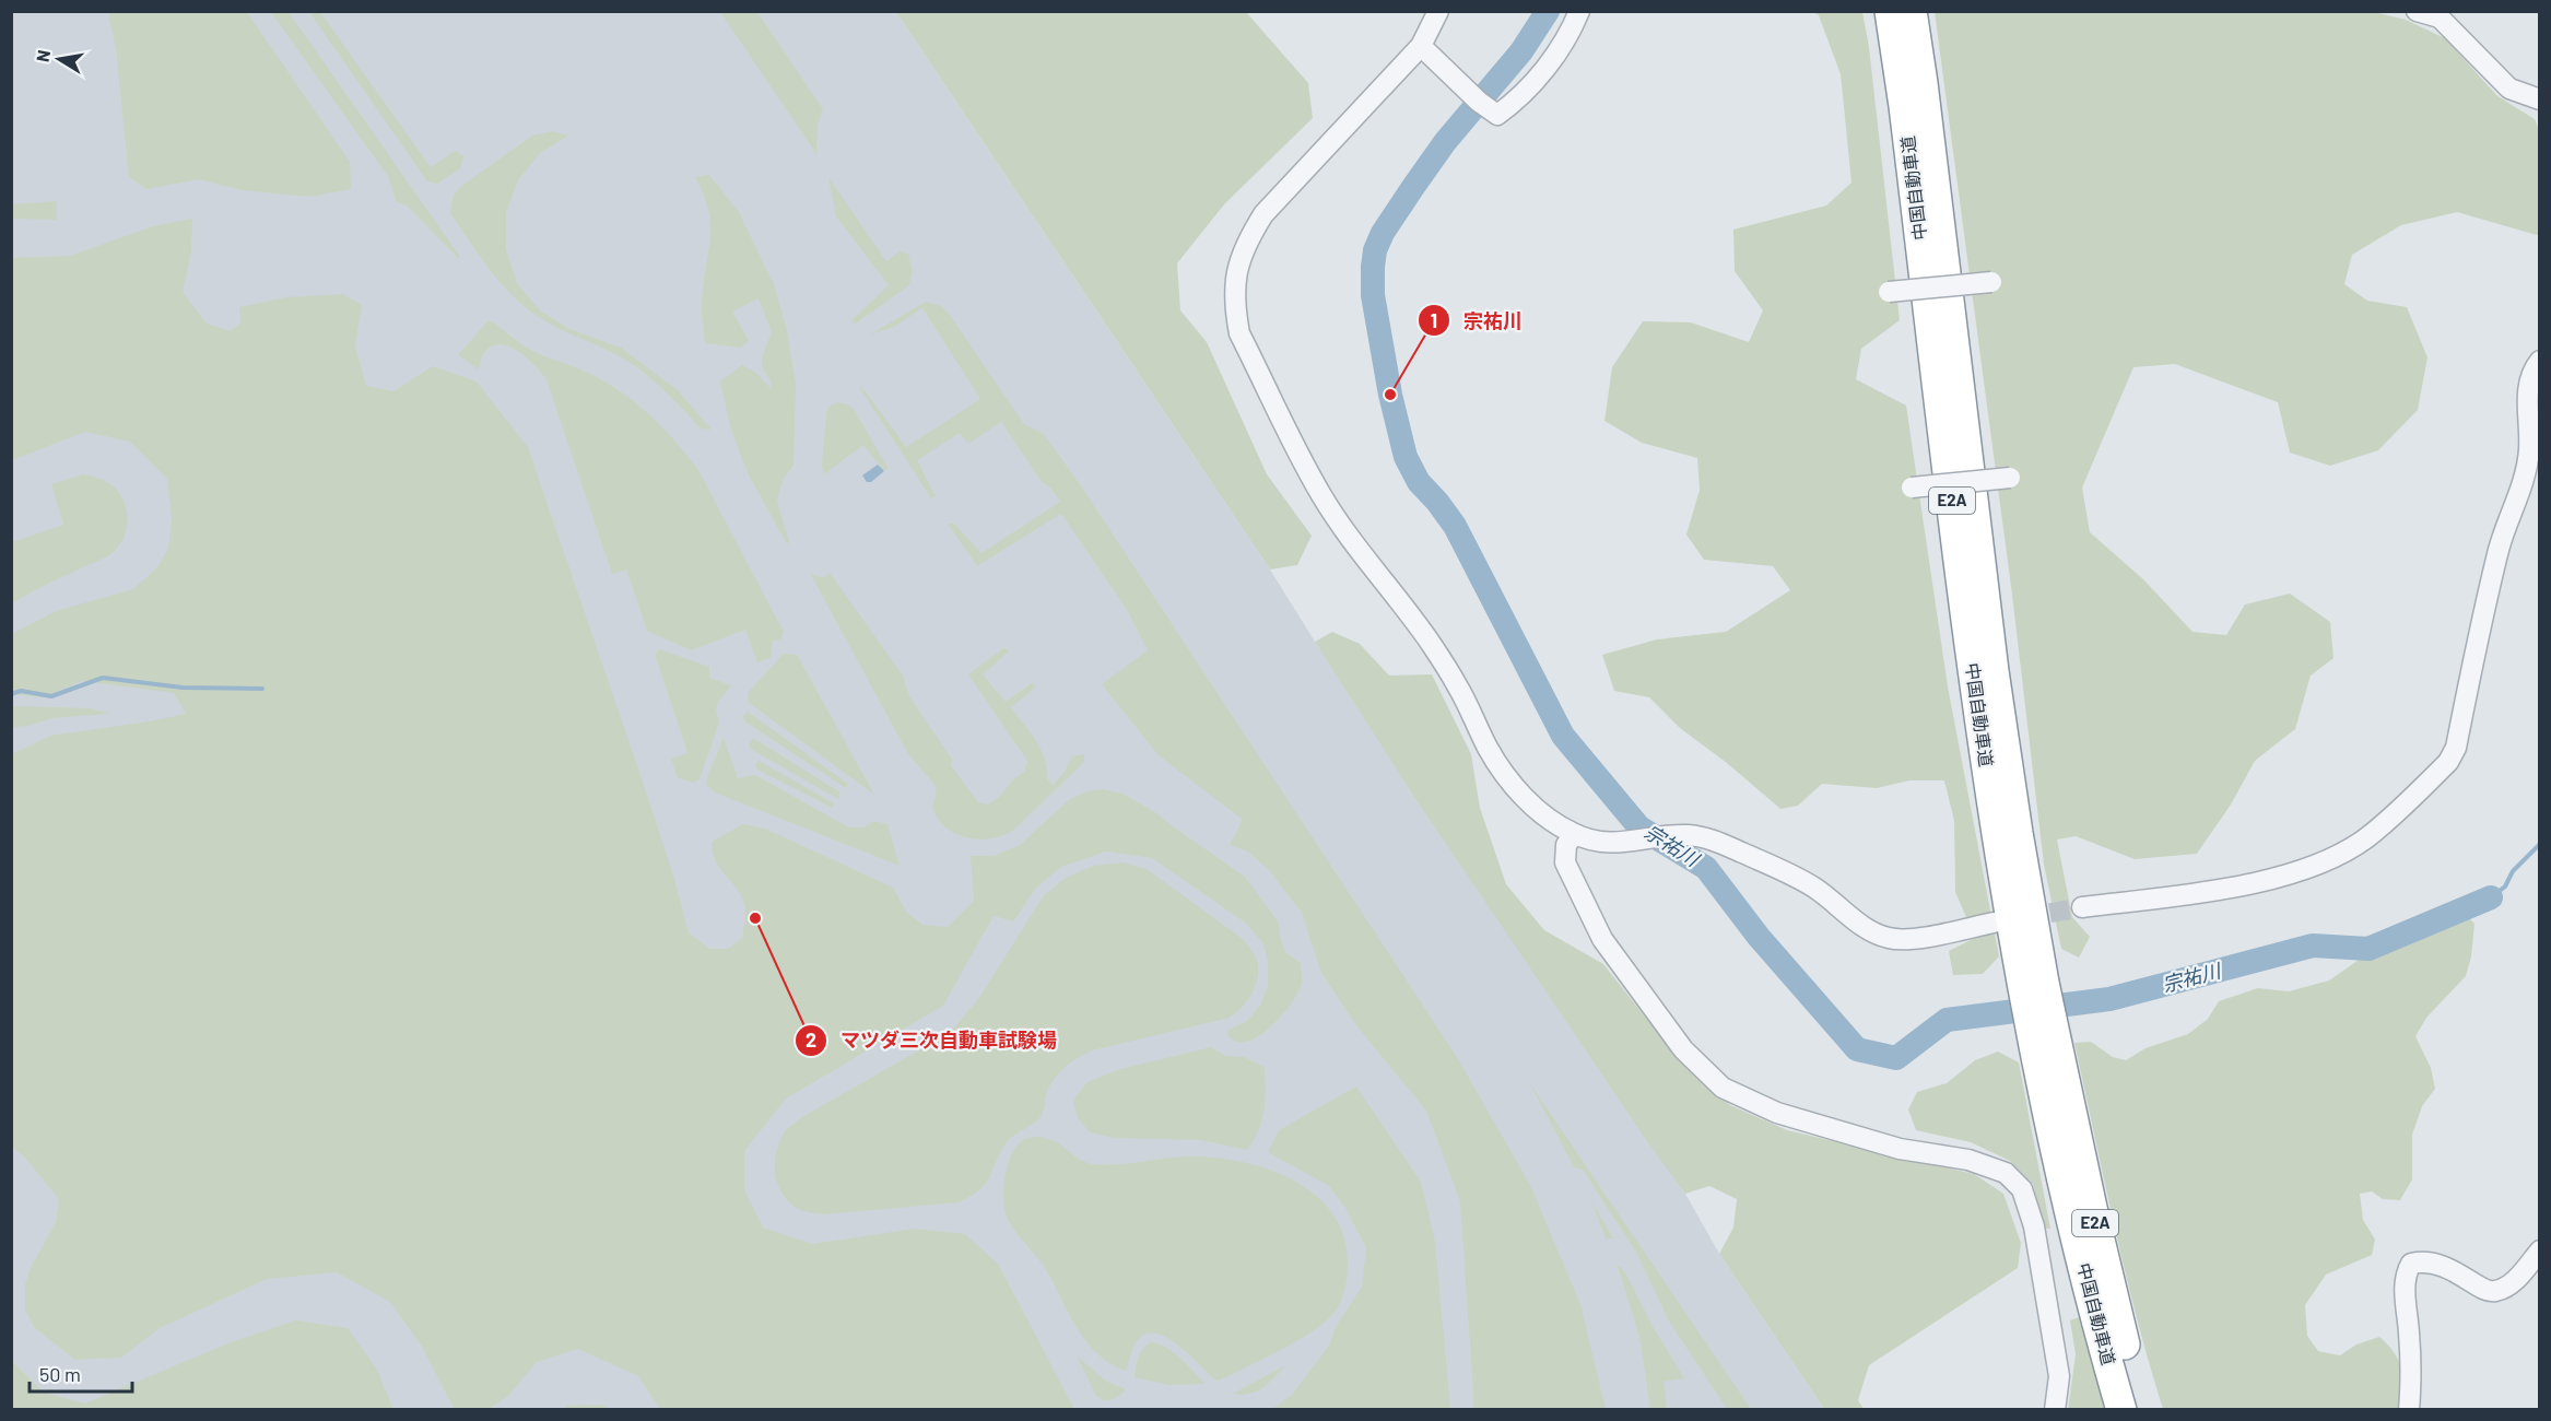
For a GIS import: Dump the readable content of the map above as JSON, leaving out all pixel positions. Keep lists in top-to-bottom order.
{
  "streets": {
    "highway": ["中国自動車道", "E2A"]
  },
  "water": ["宗祐川"],
  "places": ["宗祐川", "マツダ三次自動車試験場"],
  "scale_bar": "50 m",
  "north": "left"
}
